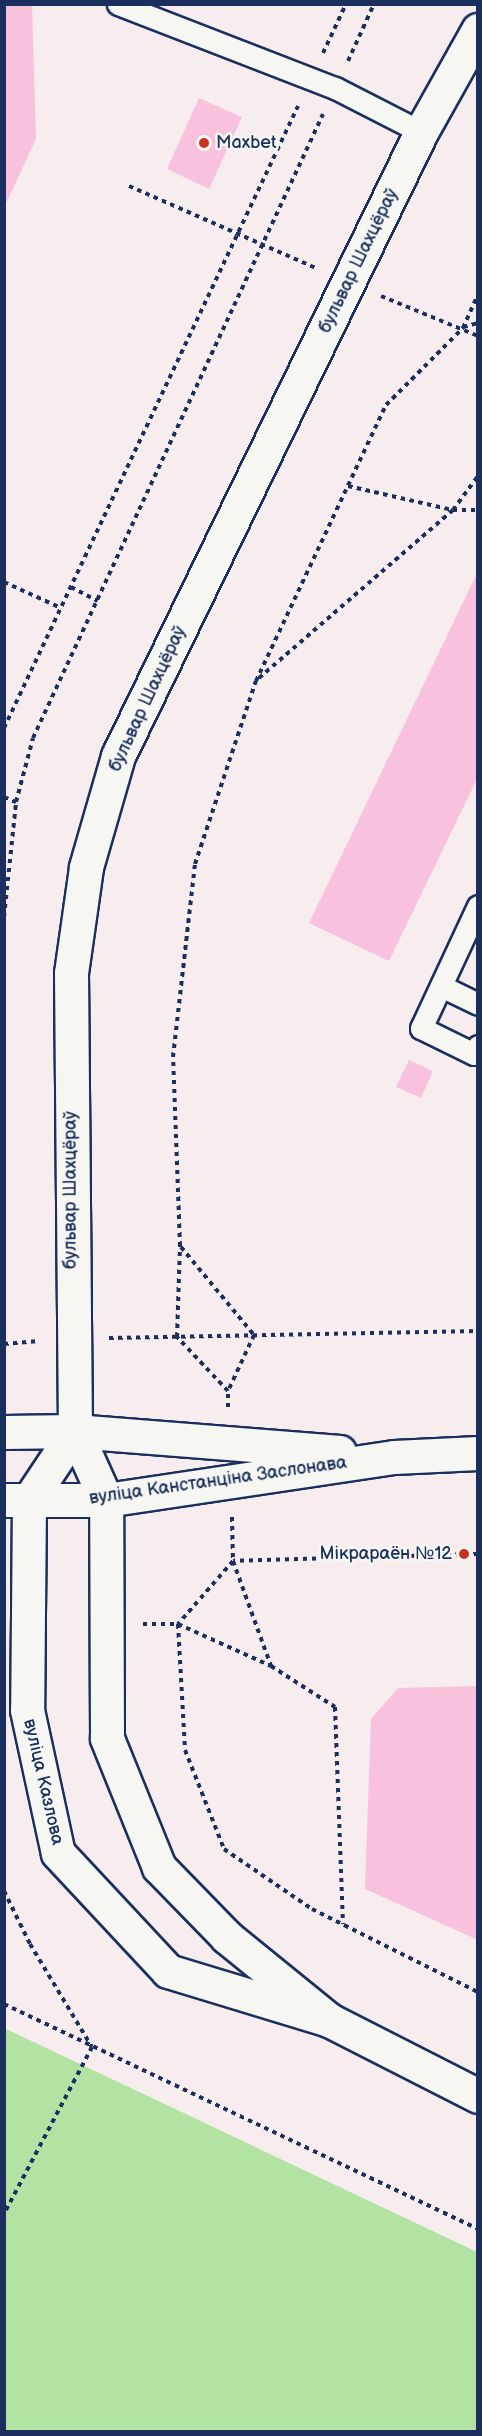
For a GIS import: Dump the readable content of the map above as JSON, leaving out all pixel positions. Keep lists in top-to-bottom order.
{
  "streets": {
    "main road": ["бульвар Шахцёраў", "вуліца Канстанціна Заслонава", "вуліца Казлова"]
  },
  "crossings": [
    ["бульвар Шахцёраў", "вуліца Канстанціна Заслонава"],
    ["вуліца Канстанціна Заслонава", "вуліца Казлова"]
  ],
  "places": ["Maxbet", "Мікрараён №12"]
}
